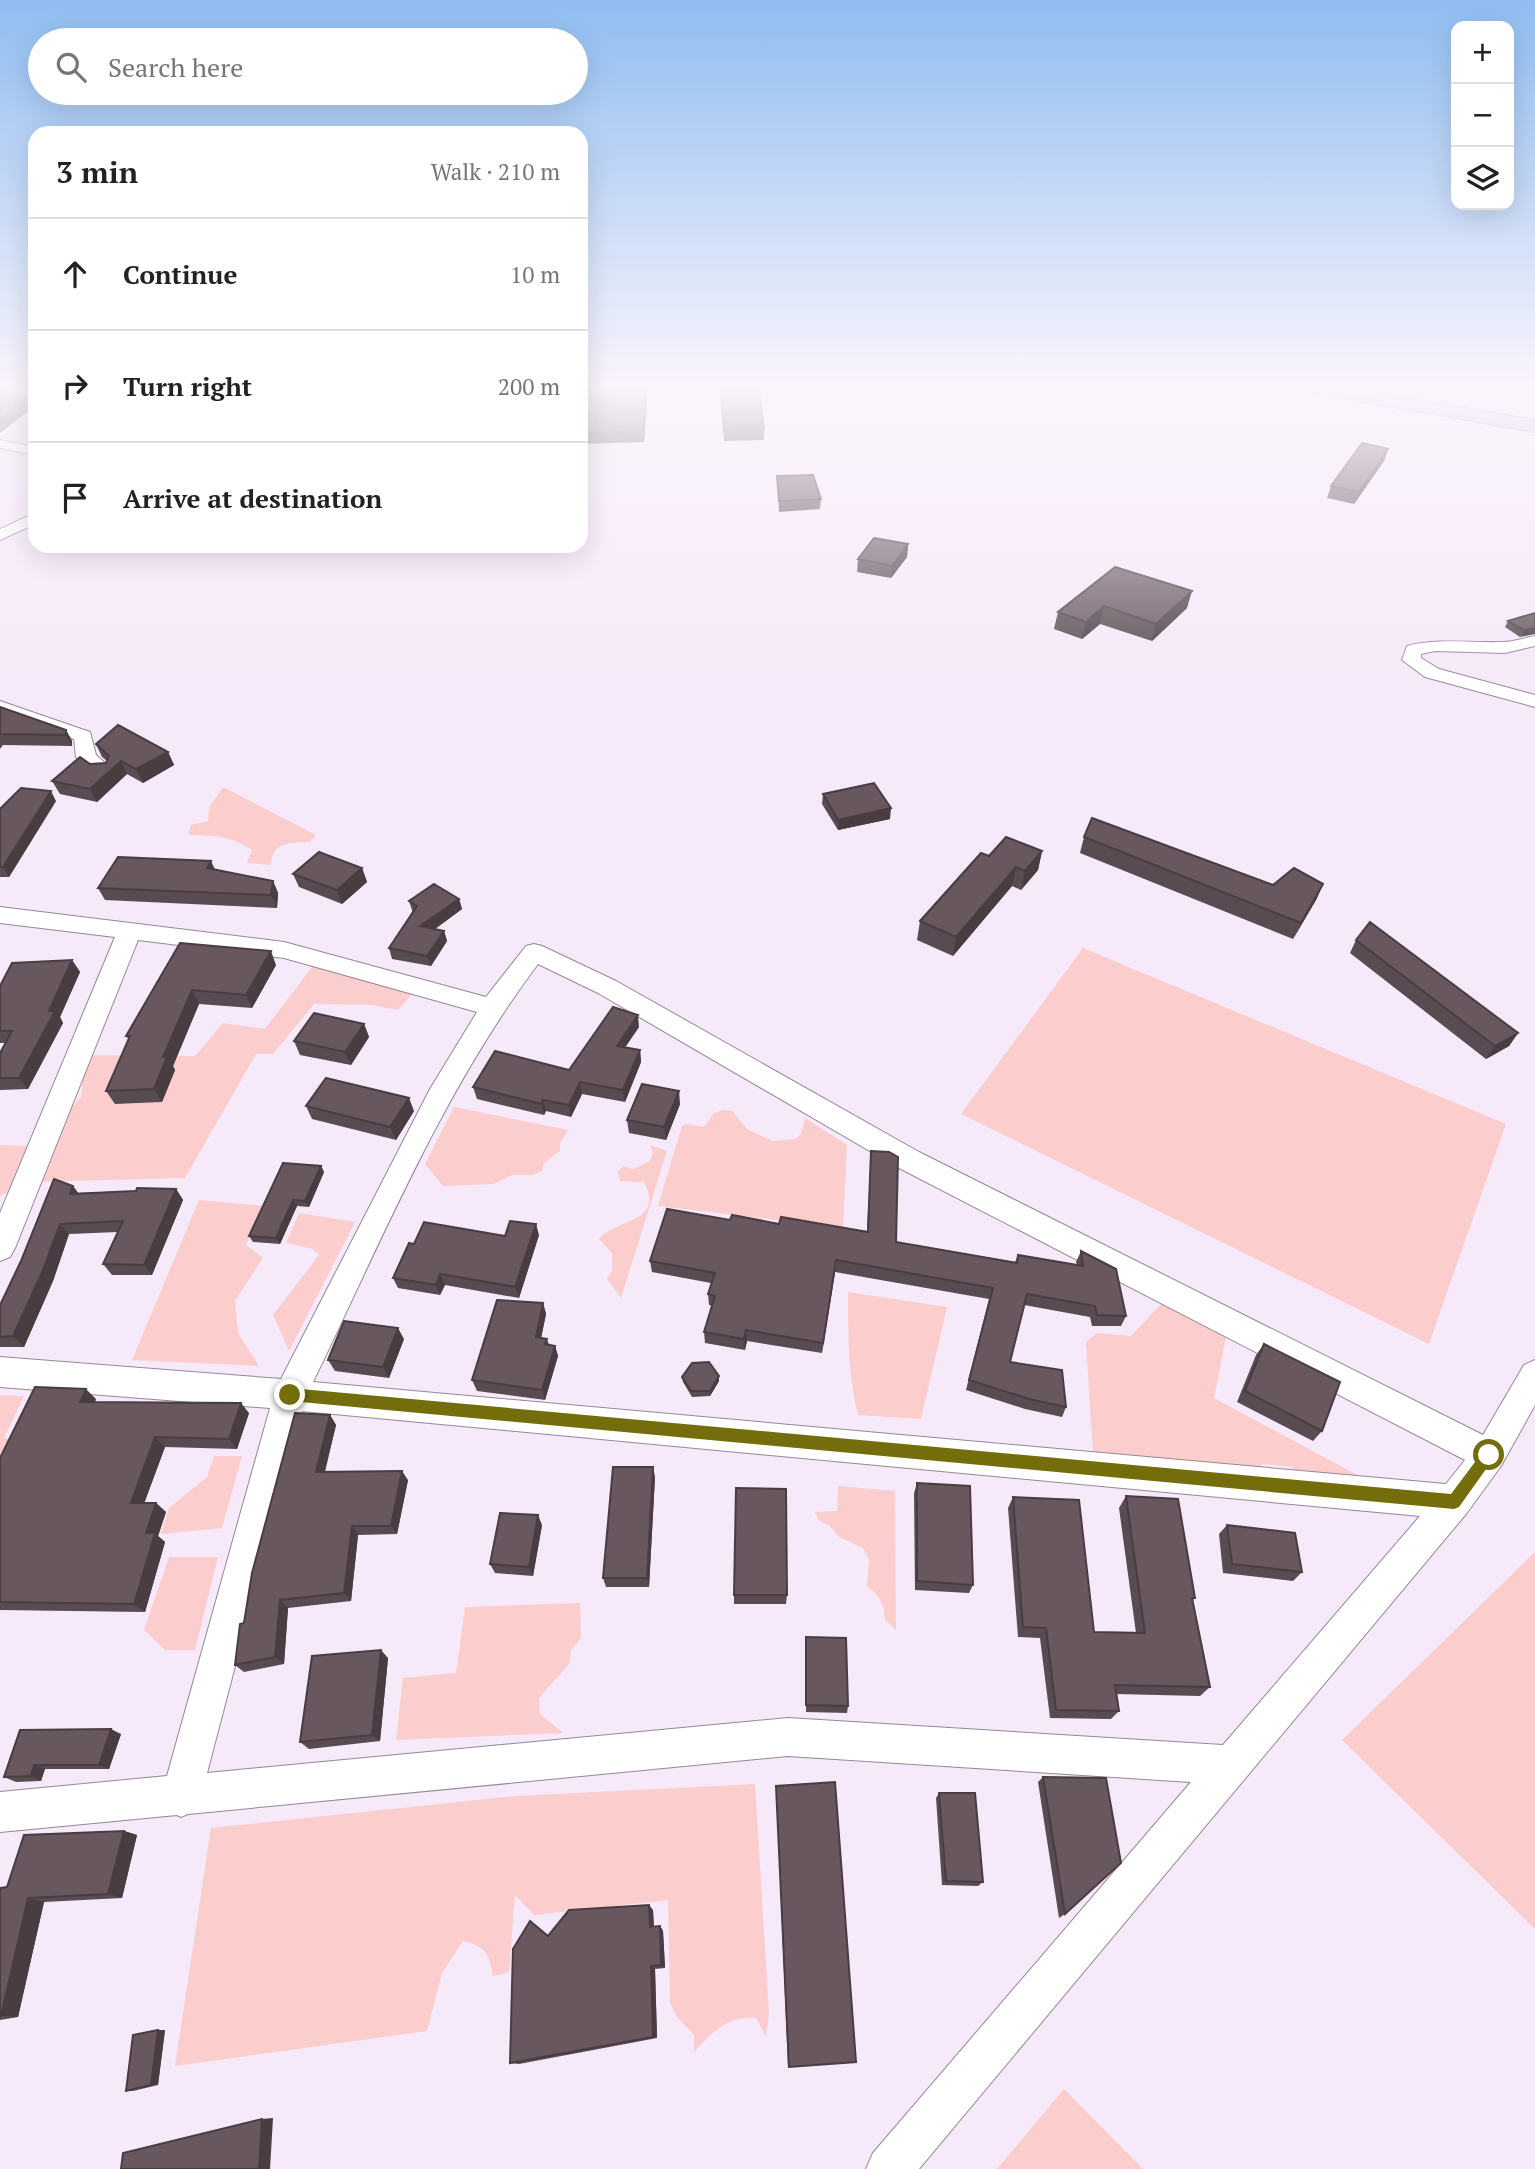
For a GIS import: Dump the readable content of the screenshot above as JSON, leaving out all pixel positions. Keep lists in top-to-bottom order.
{
  "page": {
    "map_buttons": ["+", "−"],
    "search": "Search here",
    "heading": ["3 min", "Walk · 210 m"],
    "list": [
      ["Continue", "10 m"],
      ["Turn right", "200 m"],
      "Arrive at destination"
    ]
  }
}
